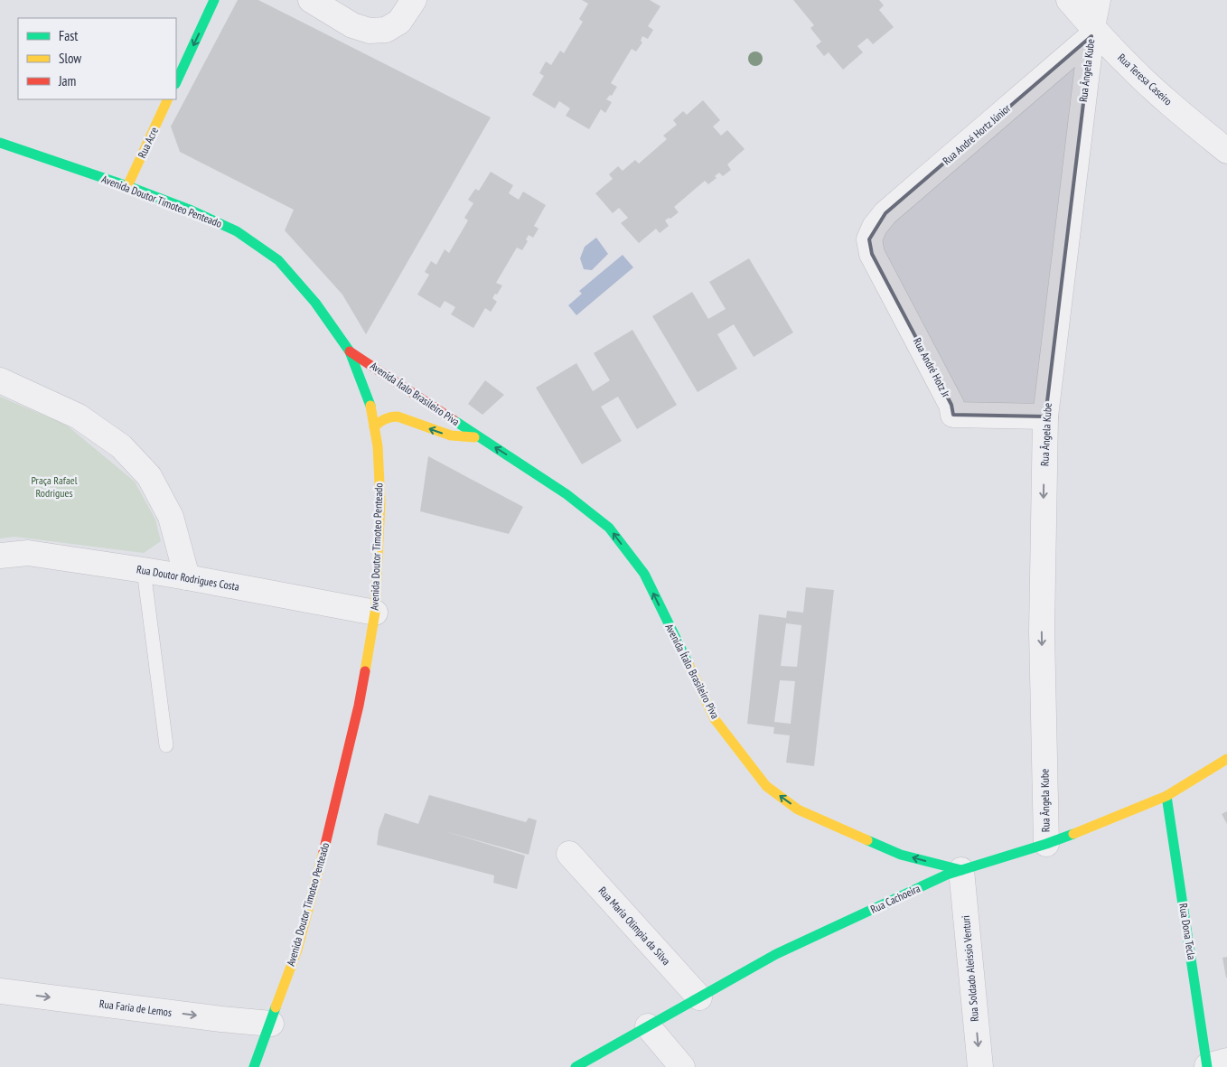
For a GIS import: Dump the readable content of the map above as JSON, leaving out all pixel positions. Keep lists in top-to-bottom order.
{
  "streets": {
    "main road": [
      "Rua Acre",
      "Avenida Doutor Timoteo Penteado",
      "Avenida Ítalo Brasileiro Piva",
      "Rua Cachoeira",
      "Rua Dona Tecla"
    ],
    "street": [
      "Rua Ângela Kube",
      "Rua Teresa Caseiro",
      "Rua André Hortz Júnior",
      "Rua André Hotz Jr",
      "Rua Doutor Rodrigues Costa",
      "Rua Maria Olimpia da Silva",
      "Rua Soldado Aleissio Venturi",
      "Rua Faria de Lemos"
    ]
  },
  "crossings": [
    ["Rua Ângela Kube", "Rua Teresa Caseiro"],
    ["Rua Ângela Kube", "Rua André Hortz Júnior"],
    ["Rua Ângela Kube", "Rua André Hotz Jr"],
    ["Rua Ângela Kube", "Rua Cachoeira"],
    ["Rua Teresa Caseiro", "Rua André Hortz Júnior"],
    ["Rua André Hortz Júnior", "Rua André Hotz Jr"],
    ["Rua Acre", "Avenida Doutor Timoteo Penteado"],
    ["Avenida Doutor Timoteo Penteado", "Avenida Ítalo Brasileiro Piva"],
    ["Avenida Doutor Timoteo Penteado", "Rua Doutor Rodrigues Costa"],
    ["Avenida Doutor Timoteo Penteado", "Rua Faria de Lemos"],
    ["Avenida Ítalo Brasileiro Piva", "Rua Cachoeira"],
    ["Avenida Ítalo Brasileiro Piva", "Rua Soldado Aleissio Venturi"],
    ["Rua Cachoeira", "Rua Maria Olimpia da Silva"],
    ["Rua Cachoeira", "Rua Dona Tecla"],
    ["Rua Cachoeira", "Rua Soldado Aleissio Venturi"]
  ],
  "one_way": [
    "Rua Ângela Kube",
    "Avenida Ítalo Brasileiro Piva",
    "Rua Soldado Aleissio Venturi",
    "Rua Faria de Lemos"
  ],
  "parks": ["Praça Rafael Rodrigues"],
  "legend": ["Fast", "Slow", "Jam"]
}
